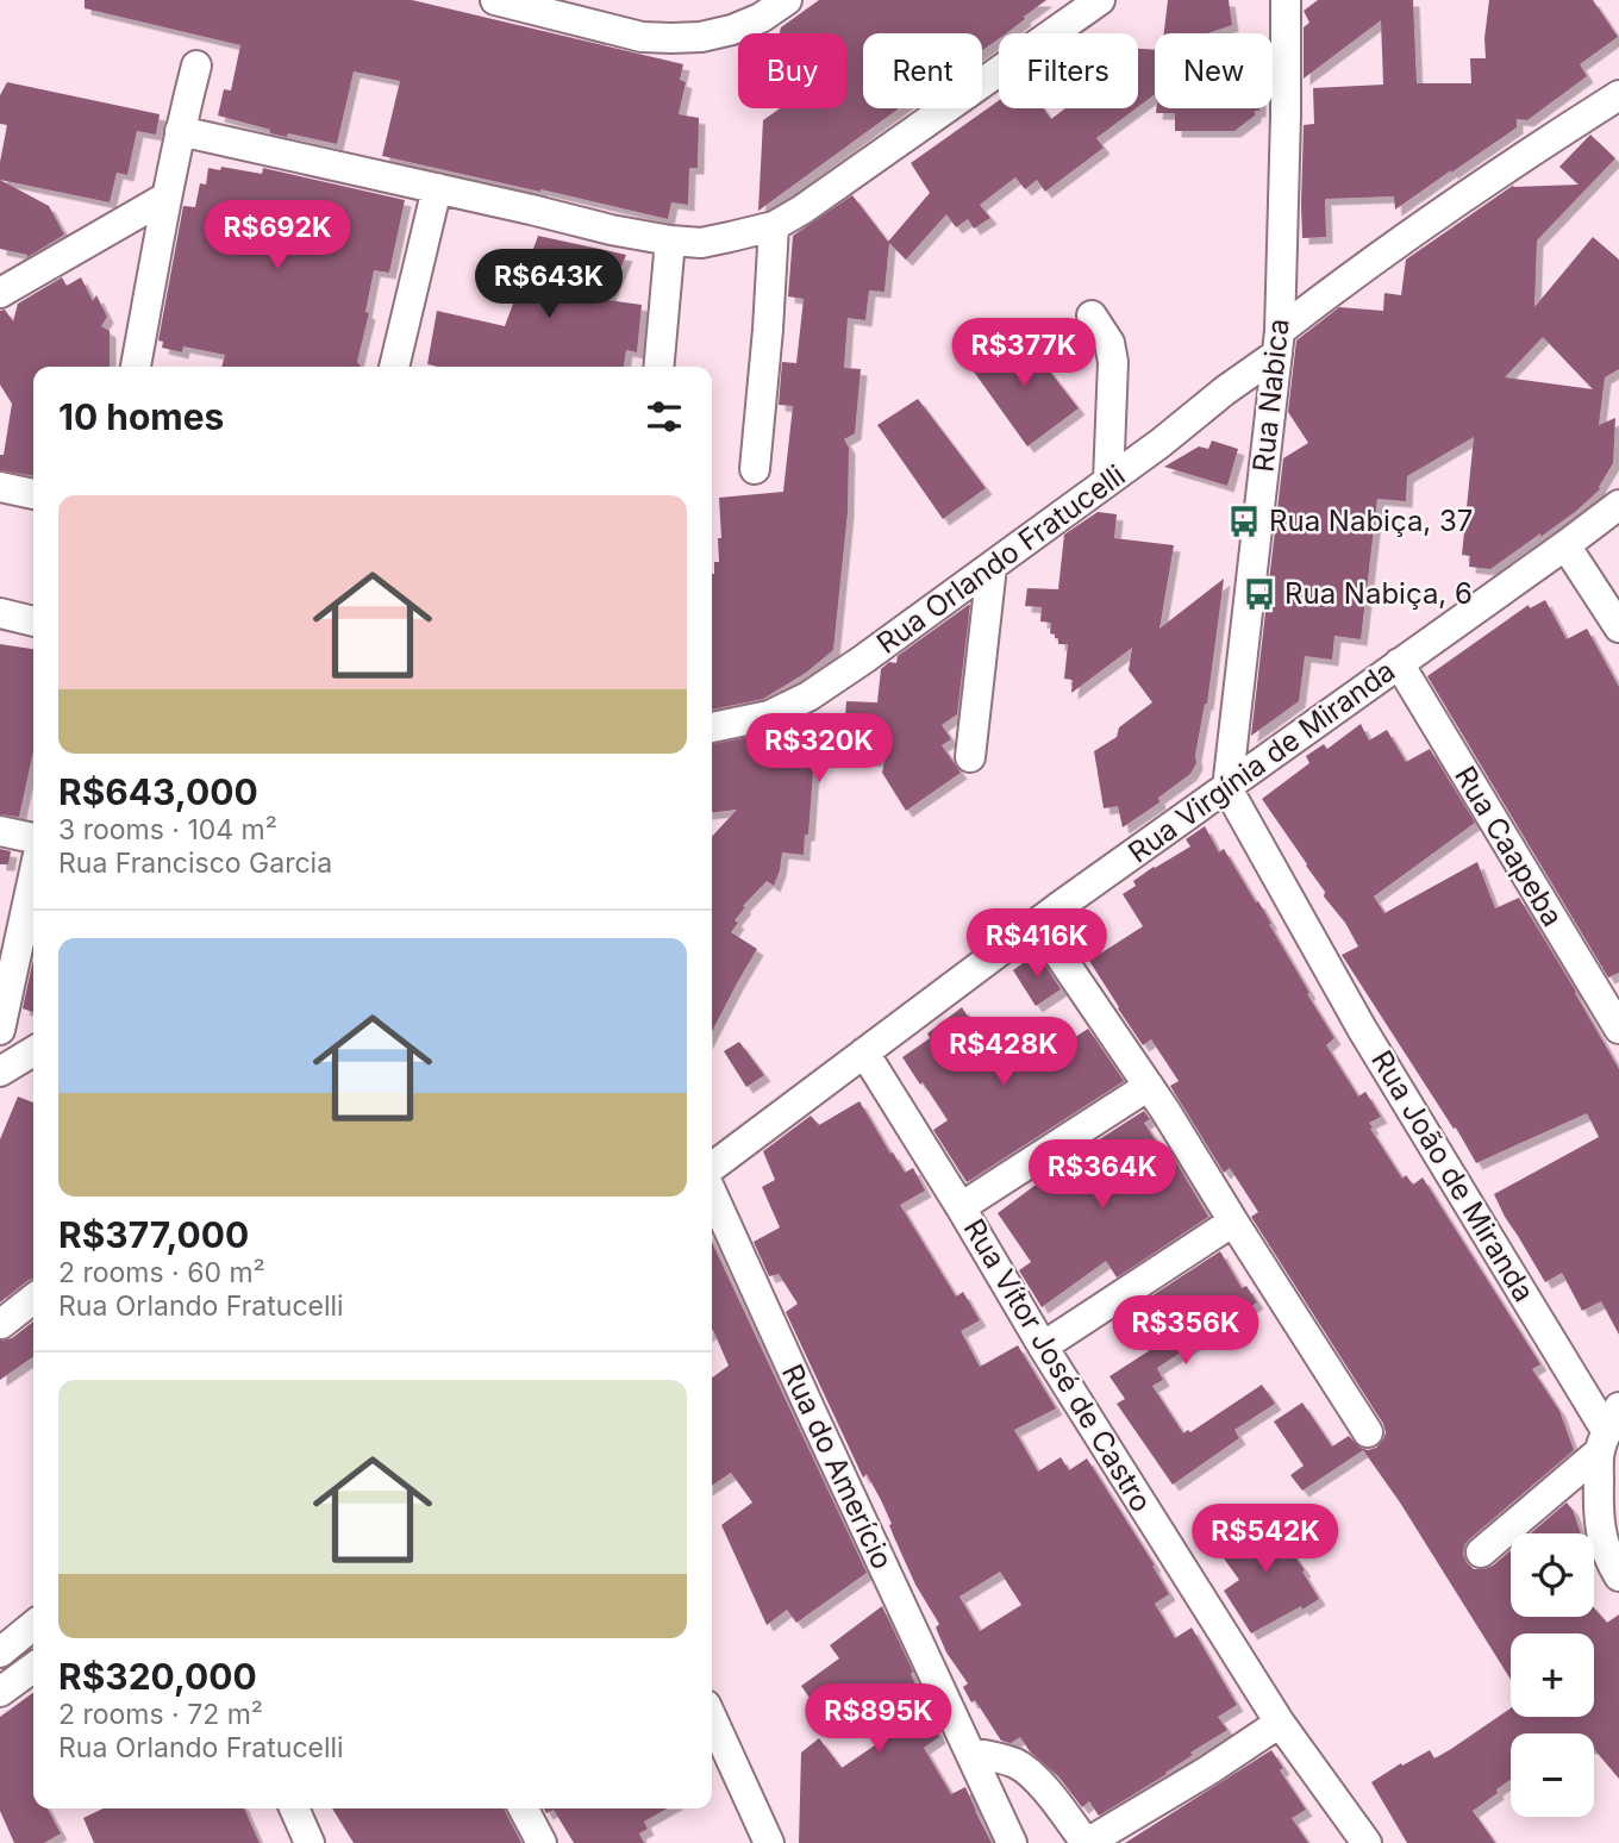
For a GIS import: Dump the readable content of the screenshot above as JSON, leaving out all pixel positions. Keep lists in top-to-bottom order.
{
  "streets": {
    "street": [
      "Rua Nabica",
      "Rua Orlando Fratucelli",
      "Rua Virgínia de Miranda",
      "Rua Caapeba",
      "Rua João de Miranda",
      "Rua Vítor José de Castro",
      "Rua do Amerício"
    ]
  },
  "crossings": [
    ["Rua Nabica", "Rua Orlando Fratucelli"],
    ["Rua Nabica", "Rua Virgínia de Miranda"],
    ["Rua Nabica", "Rua João de Miranda"],
    ["Rua Virgínia de Miranda", "Rua Caapeba"],
    ["Rua Virgínia de Miranda", "Rua João de Miranda"],
    ["Rua Virgínia de Miranda", "Rua Vítor José de Castro"]
  ],
  "places": {
    "bus stop": ["Rua Nabiça, 37", "Rua Nabiça, 6"]
  },
  "page": {
    "chip": [
      "Buy",
      "Rent",
      "Filters",
      "New"
    ],
    "price": [
      "R$692K",
      "R$643K",
      "R$377K",
      "R$320K",
      "R$416K",
      "R$428K",
      "R$364K",
      "R$356K",
      "R$542K",
      "R$895K"
    ],
    "heading": "10 homes",
    "list": [
      {
        "name": "R$643,000",
        "note": "3 rooms · 104 m² · Rua Francisco Garcia"
      },
      {
        "name": "R$377,000",
        "note": "2 rooms · 60 m² · Rua Orlando Fratucelli"
      },
      {
        "name": "R$320,000",
        "note": "2 rooms · 72 m² · Rua Orlando Fratucelli"
      }
    ],
    "map_buttons": ["+", "−"]
  }
}
